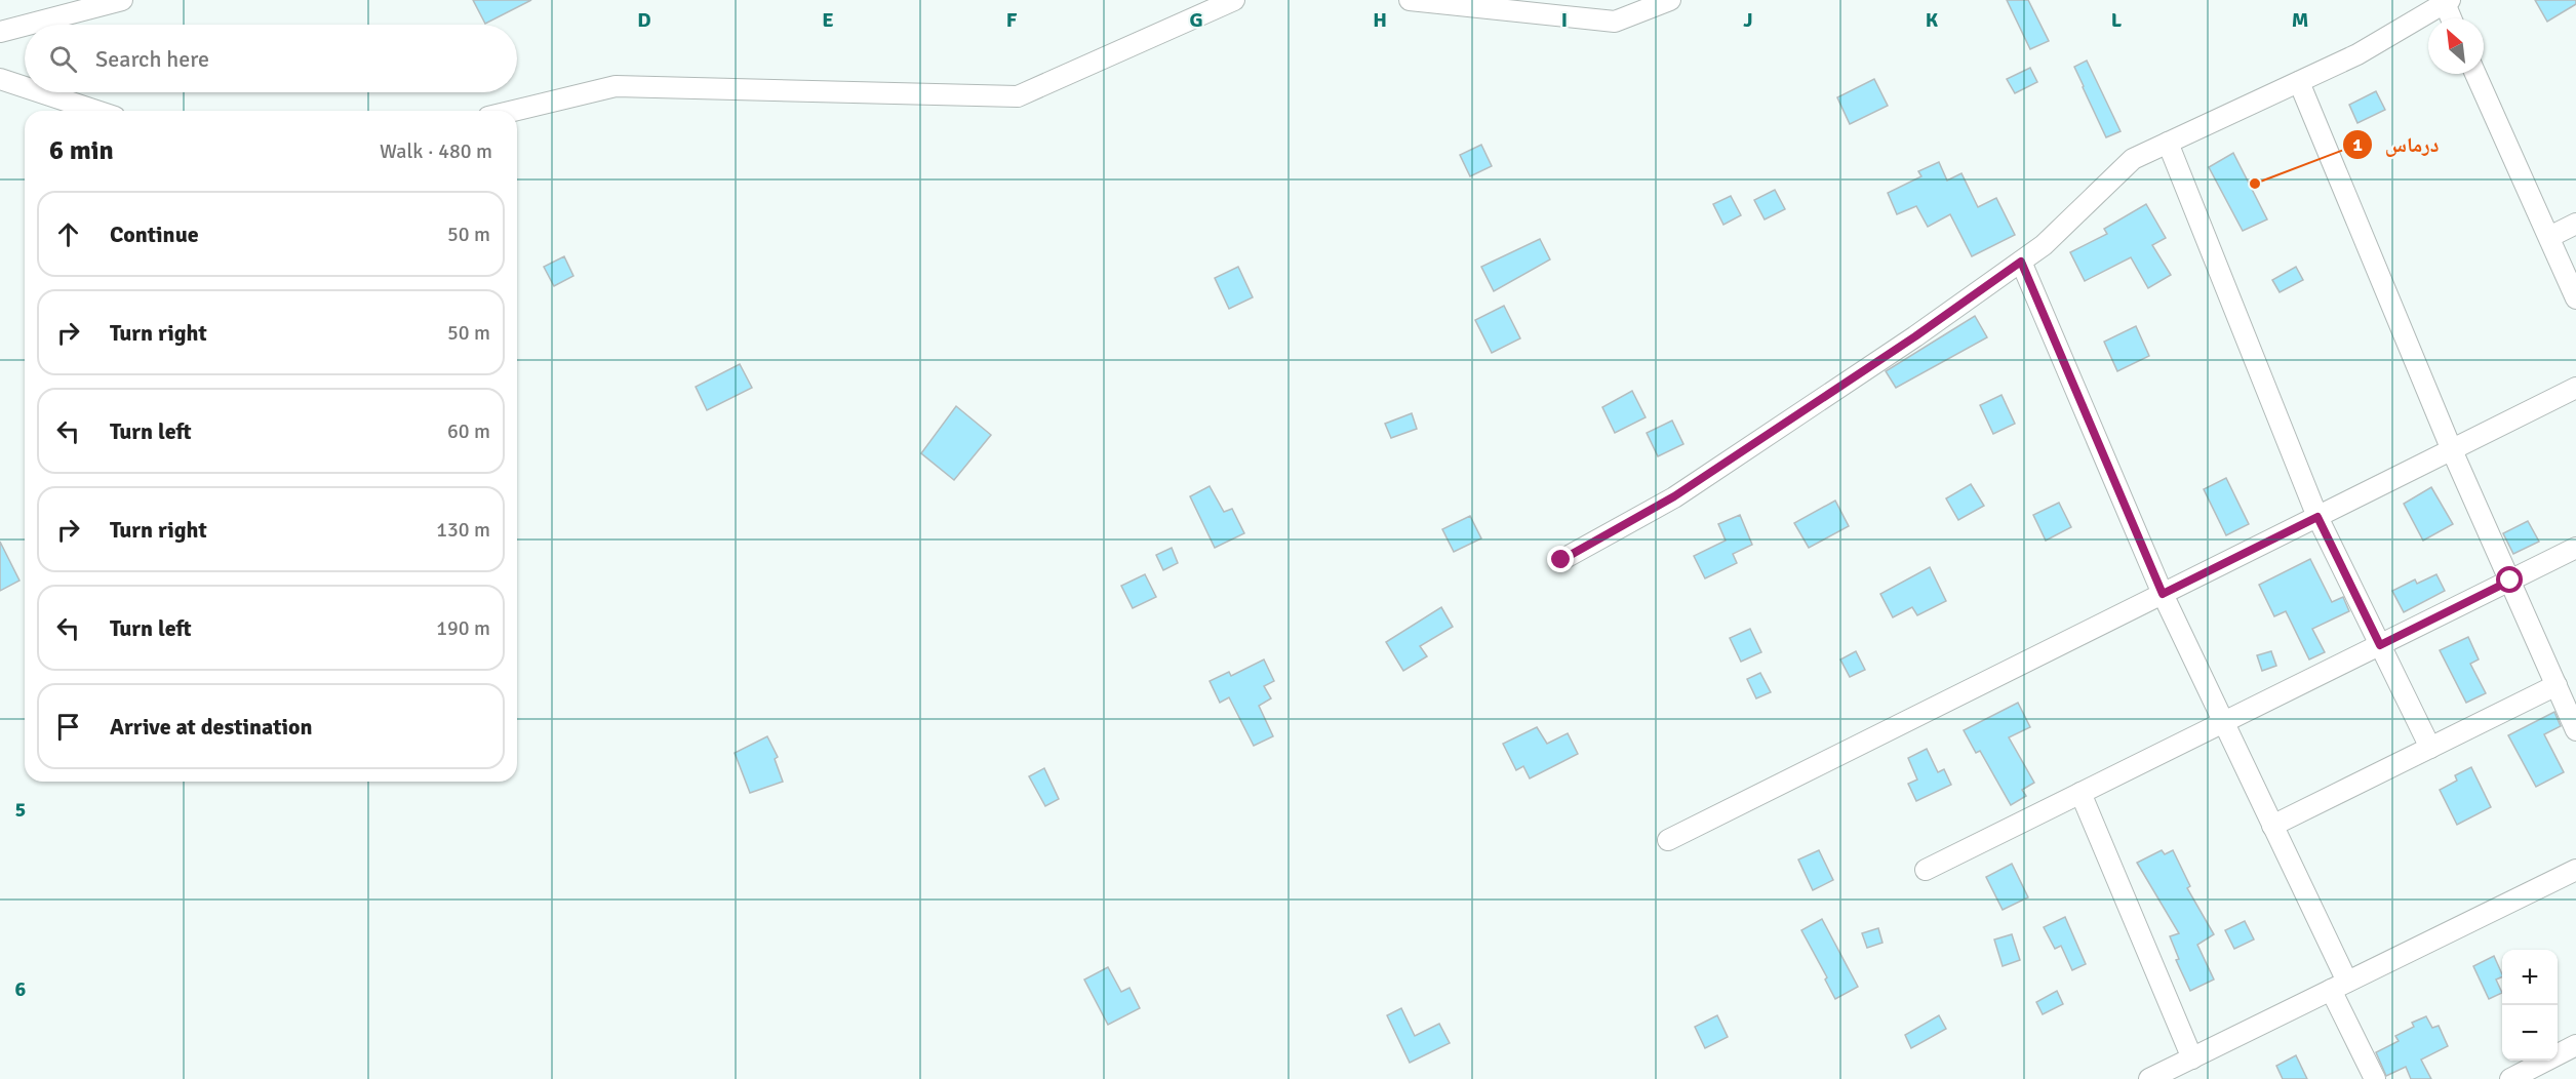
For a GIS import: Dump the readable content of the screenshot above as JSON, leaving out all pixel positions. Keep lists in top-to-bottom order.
{
  "places": ["درماس"],
  "north": "top left",
  "page": {
    "search": "Search here",
    "heading": ["6 min", "Walk · 480 m"],
    "list": [
      ["Continue", "50 m"],
      ["Turn right", "50 m"],
      ["Turn left", "60 m"],
      ["Turn right", "130 m"],
      ["Turn left", "190 m"],
      "Arrive at destination"
    ],
    "map_buttons": ["+", "−"]
  },
  "grid": {
    "columns": [
      "D",
      "E",
      "F",
      "G",
      "H",
      "I",
      "J",
      "K",
      "L",
      "M"
    ],
    "rows": ["5", "6"]
  }
}
